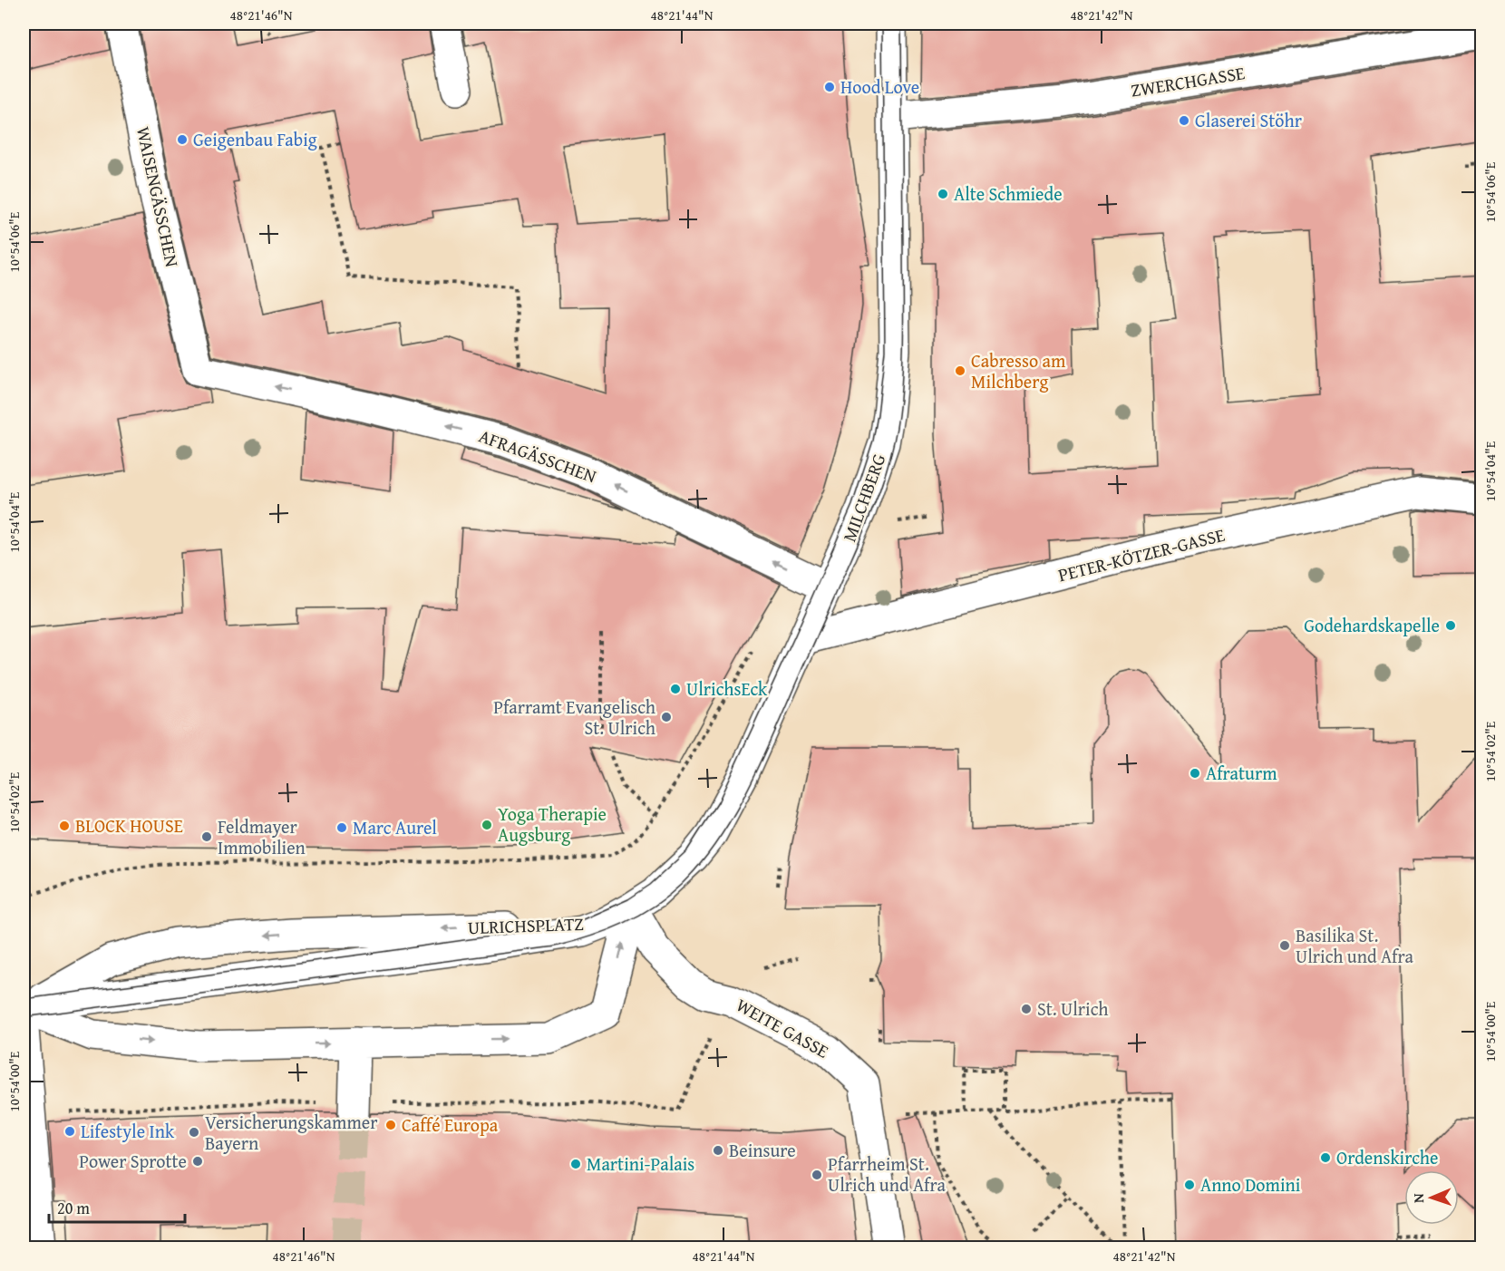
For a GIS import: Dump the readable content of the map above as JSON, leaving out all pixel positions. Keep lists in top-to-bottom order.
{
  "streets": {
    "street": [
      "ZWERCHGASSE",
      "WAISENGÄSSCHEN",
      "AFRAGÄSSCHEN",
      "MILCHBERG",
      "PETER-KÖTZER-GASSE",
      "ULRICHSPLATZ",
      "WEITE GASSE"
    ]
  },
  "crossings": [
    ["ZWERCHGASSE", "MILCHBERG"],
    ["WAISENGÄSSCHEN", "AFRAGÄSSCHEN"],
    ["AFRAGÄSSCHEN", "MILCHBERG"],
    ["MILCHBERG", "PETER-KÖTZER-GASSE"],
    ["MILCHBERG", "ULRICHSPLATZ"],
    ["MILCHBERG", "WEITE GASSE"],
    ["ULRICHSPLATZ", "WEITE GASSE"]
  ],
  "one_way": ["AFRAGÄSSCHEN"],
  "places": [
    "Hood Love",
    "Glaserei Stöhr",
    "Geigenbau Fabig",
    "Alte Schmiede",
    "Cabresso am Milchberg",
    "Godehardskapelle",
    "UlrichsEck",
    "Pfarramt Evangelisch St. Ulrich",
    "Afraturm",
    "Yoga Therapie Augsburg",
    "BLOCK HOUSE",
    "Marc Aurel",
    "Feldmayer Immobilien",
    "Basilika St. Ulrich und Afra",
    "St. Ulrich",
    "Caffé Europa",
    "Lifestyle Ink",
    "Versicherungskammer Bayern",
    "Beinsure",
    "Ordenskirche",
    "Power Sprotte",
    "Martini-Palais",
    "Pfarrheim St. Ulrich und Afra",
    "Anno Domini"
  ],
  "scale_bar": "20 m",
  "north": "left",
  "coordinates": [
    "48°21'46\"N",
    "48°21'44\"N",
    "48°21'42\"N",
    "10°54'06\"E",
    "10°54'04\"E",
    "10°54'02\"E",
    "10°54'00\"E"
  ]
}
